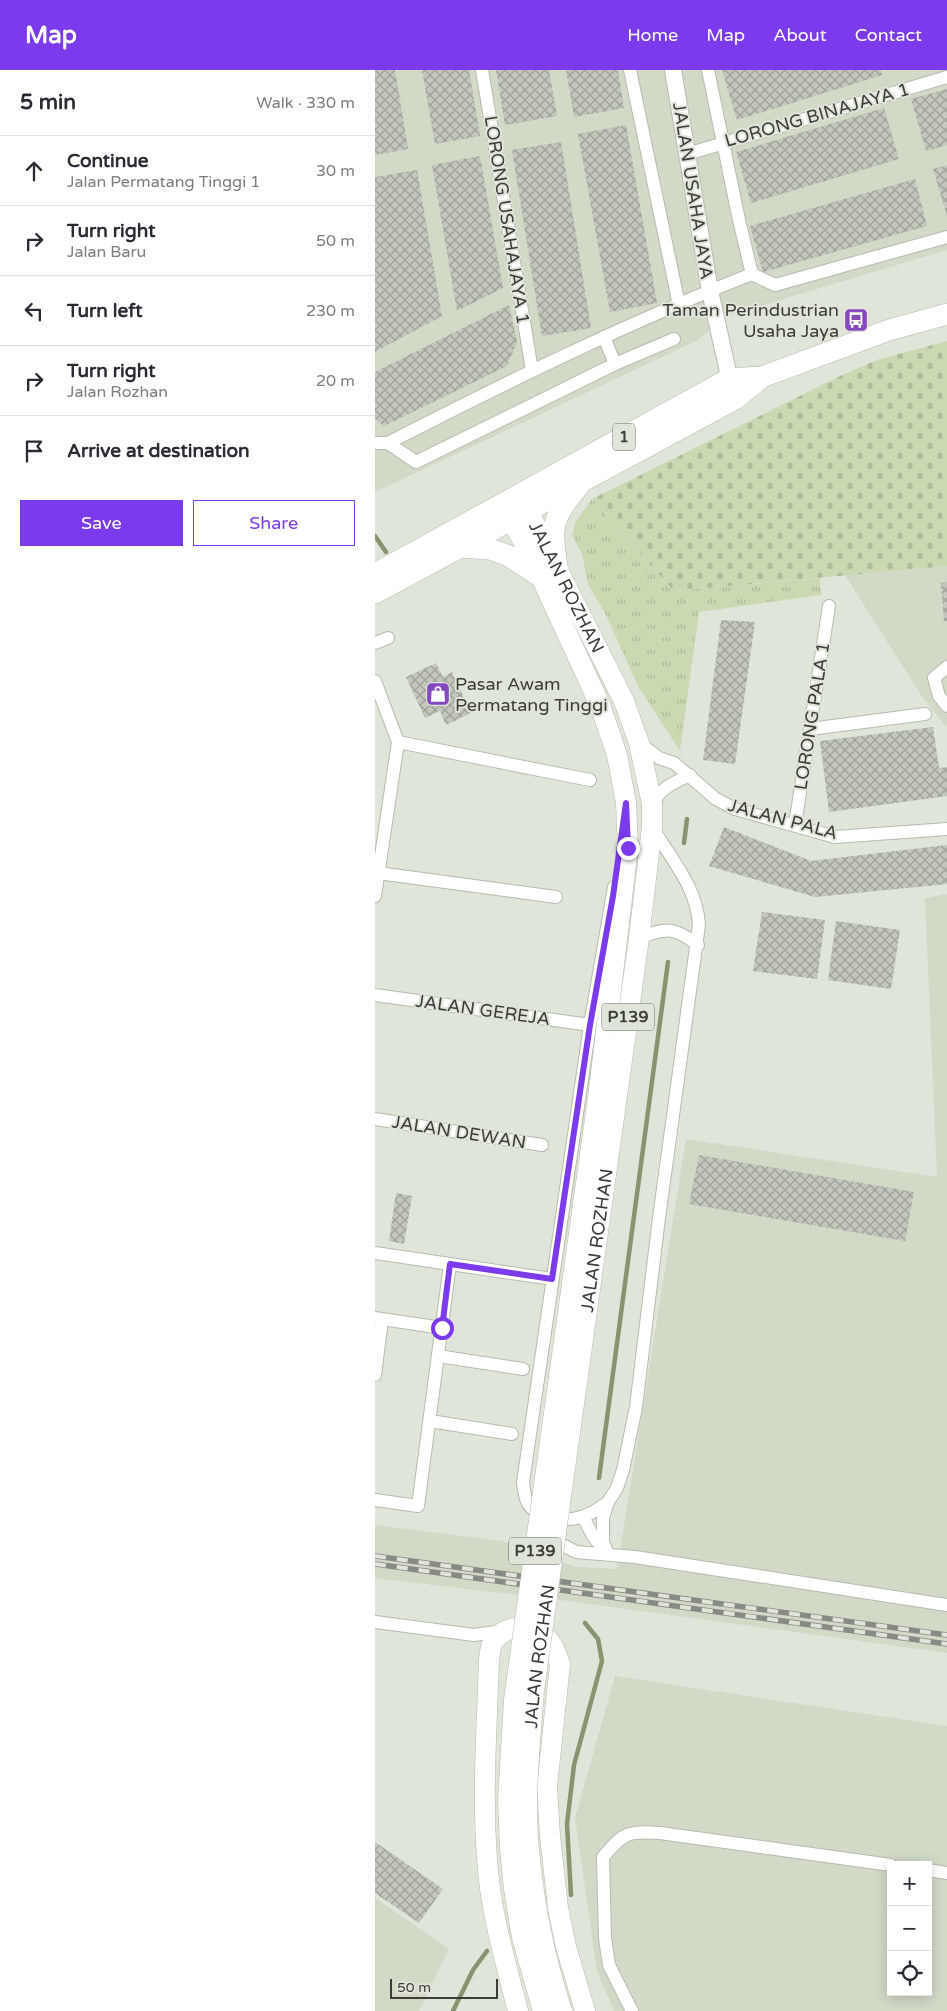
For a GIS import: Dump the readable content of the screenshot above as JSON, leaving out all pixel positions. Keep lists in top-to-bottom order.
{
  "streets": {
    "highway": ["1"],
    "main road": ["JALAN ROZHAN", "P139"],
    "street": [
      "LORONG BINAJAYA 1",
      "JALAN USAHA JAYA",
      "LORONG USAHAJAYA 1",
      "LORONG PALA 1",
      "JALAN PALA",
      "JALAN GEREJA",
      "JALAN DEWAN"
    ]
  },
  "crossings": [
    ["LORONG BINAJAYA 1", "JALAN USAHA JAYA"],
    ["JALAN USAHA JAYA", "1"],
    ["1", "JALAN ROZHAN"],
    ["JALAN ROZHAN", "JALAN PALA"],
    ["LORONG PALA 1", "JALAN PALA"]
  ],
  "places": {
    "bus stop": ["Taman Perindustrian Usaha Jaya"],
    "shop": ["Pasar Awam Permatang Tinggi"]
  },
  "scale_bar": "50 m",
  "page": {
    "header": "Map",
    "nav": [
      "Home",
      "Map",
      "About",
      "Contact"
    ],
    "heading": ["5 min", "Walk · 330 m"],
    "list": [
      ["Continue", "Jalan Permatang Tinggi 1", "30 m"],
      ["Turn right", "Jalan Baru", "50 m"],
      ["Turn left", "230 m"],
      ["Turn right", "Jalan Rozhan", "20 m"],
      "Arrive at destination"
    ],
    "buttons": ["Save", "Share"],
    "map_buttons": ["+", "−"],
    "scale": "50 m"
  }
}
